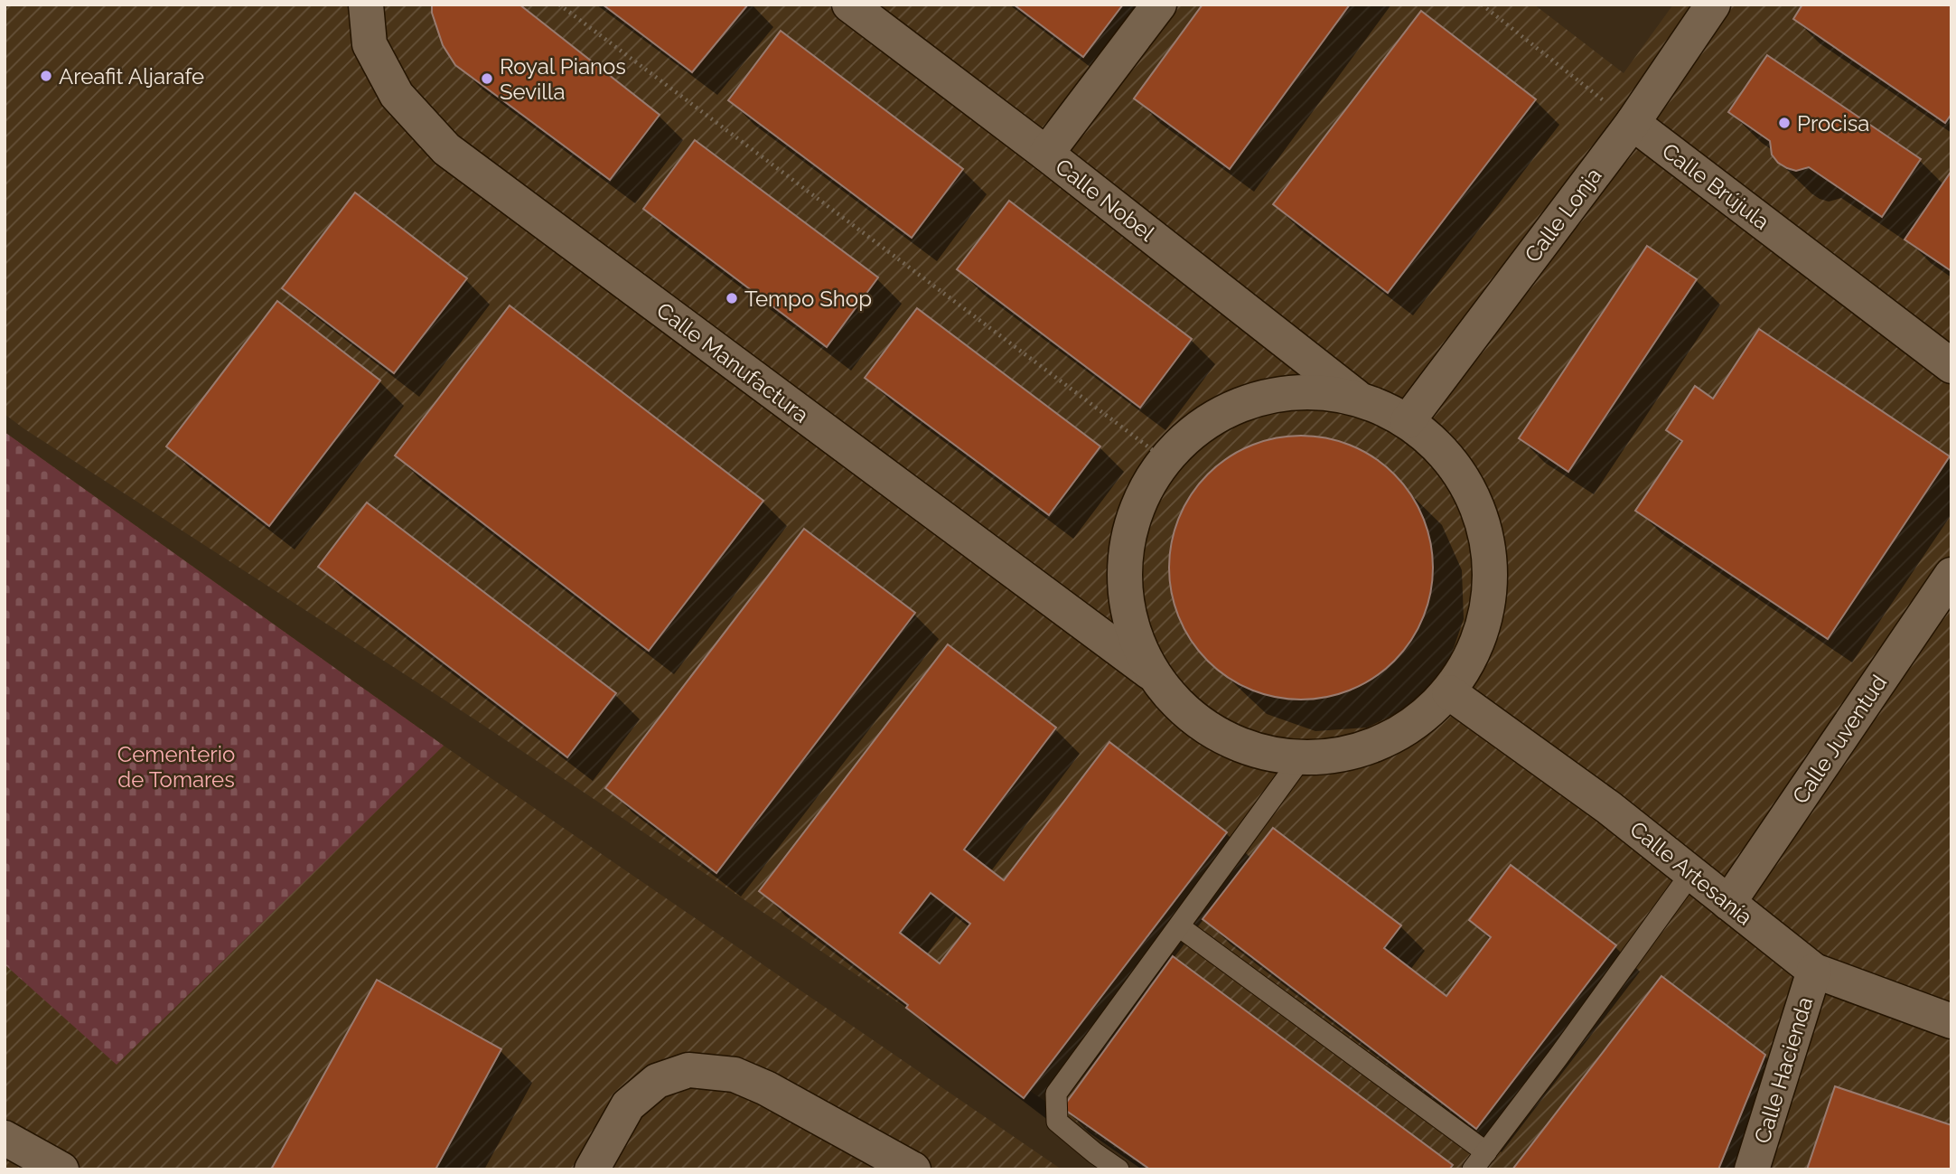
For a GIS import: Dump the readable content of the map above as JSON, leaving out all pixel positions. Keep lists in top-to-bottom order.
{
  "streets": {
    "street": [
      "Calle Brújula",
      "Calle Nobel",
      "Calle Lonja",
      "Calle Manufactura",
      "Calle Juventud",
      "Calle Artesanía",
      "Calle Hacienda"
    ]
  },
  "crossings": [
    ["Calle Brújula", "Calle Lonja"],
    ["Calle Juventud", "Calle Artesanía"],
    ["Calle Artesanía", "Calle Hacienda"]
  ],
  "parks": ["Cementerio de Tomares"],
  "places": [
    "Areafit Aljarafe",
    "Royal Pianos Sevilla",
    "Procisa",
    "Tempo Shop"
  ]
}
